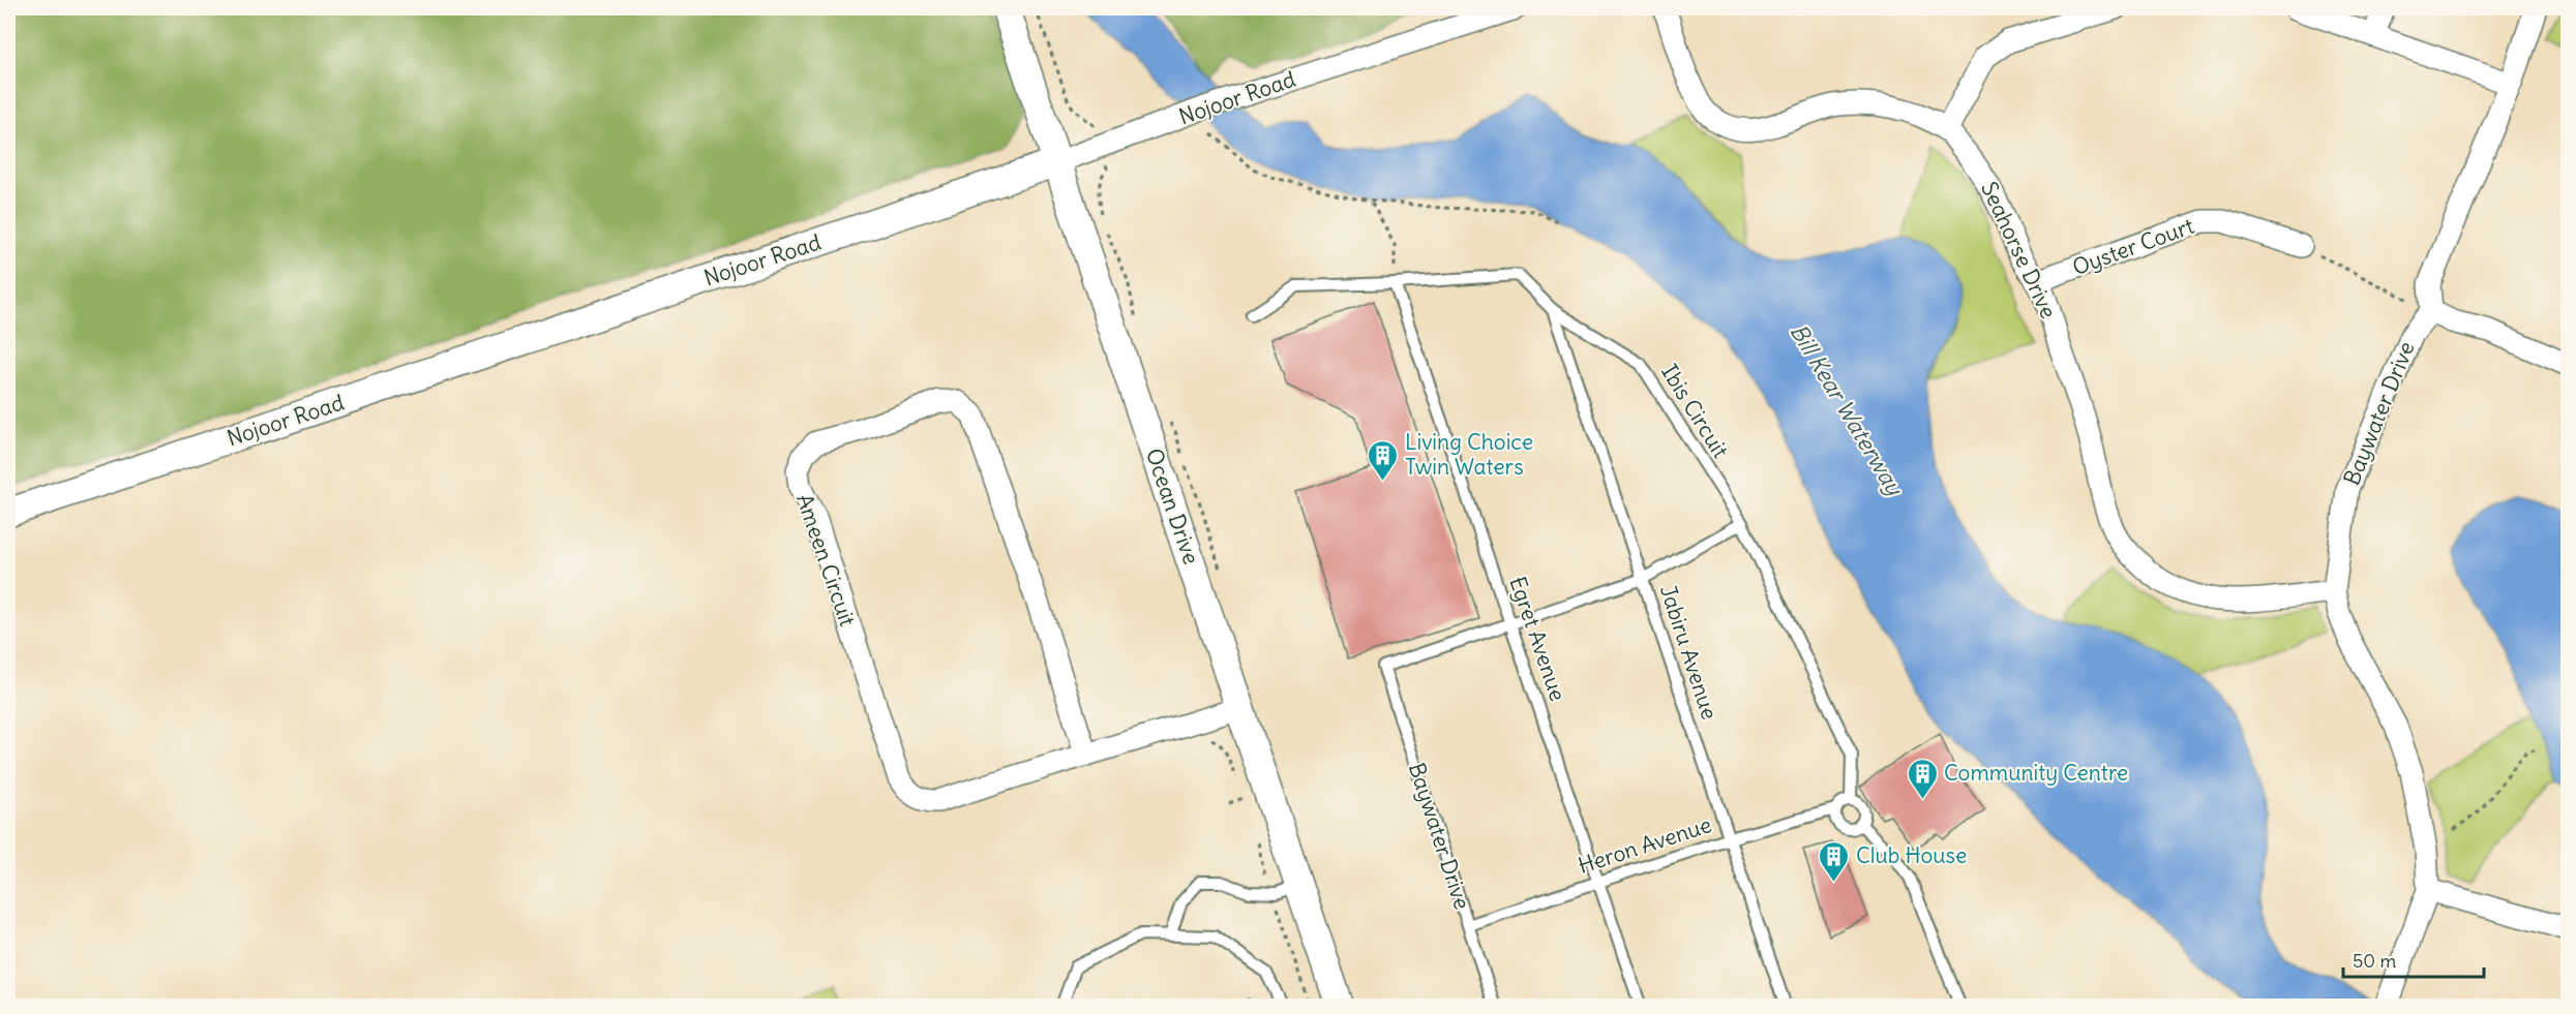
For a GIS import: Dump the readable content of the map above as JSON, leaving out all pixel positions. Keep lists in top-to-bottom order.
{
  "streets": {
    "street": [
      "Nojoor Road",
      "Oyster Court",
      "Seahorse Drive",
      "Baywater Drive",
      "Ocean Drive",
      "Ameen Circuit"
    ],
    "lane": [
      "Ibis Circuit",
      "Egret Avenue",
      "Jabiru Avenue",
      "Heron Avenue"
    ]
  },
  "crossings": [
    ["Nojoor Road", "Ocean Drive"],
    ["Oyster Court", "Seahorse Drive"],
    ["Seahorse Drive", "Baywater Drive"],
    ["Ibis Circuit", "Egret Avenue"],
    ["Ibis Circuit", "Jabiru Avenue"],
    ["Ibis Circuit", "Heron Avenue"],
    ["Baywater Drive", "Egret Avenue"],
    ["Baywater Drive", "Heron Avenue"],
    ["Ocean Drive", "Ameen Circuit"],
    ["Egret Avenue", "Heron Avenue"],
    ["Jabiru Avenue", "Heron Avenue"]
  ],
  "water": ["Bill Kear Waterway"],
  "places": {
    "building": ["Living Choice Twin Waters", "Community Centre", "Club House"]
  },
  "scale_bar": "50 m"
}
